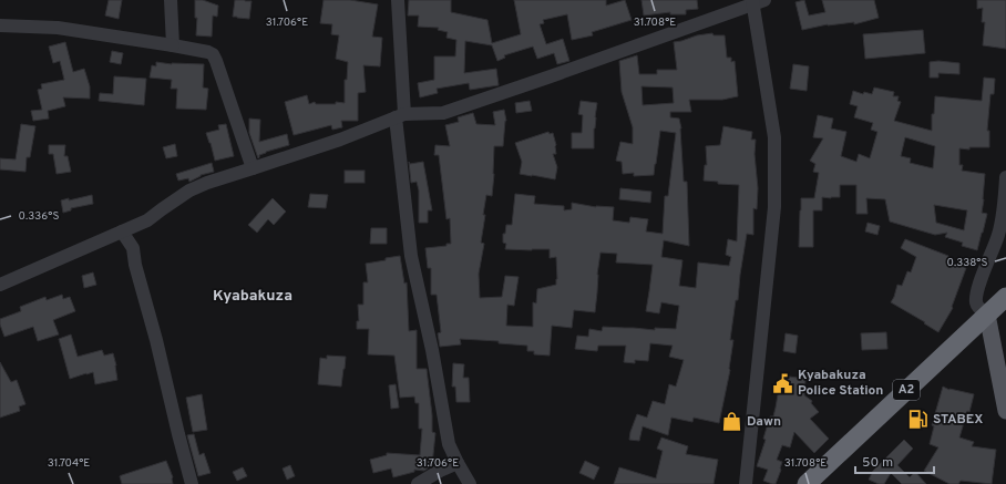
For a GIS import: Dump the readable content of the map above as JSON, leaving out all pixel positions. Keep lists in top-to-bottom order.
{
  "streets": {
    "highway": ["A2"]
  },
  "districts": ["Kyabakuza"],
  "places": {
    "public building": ["Kyabakuza Police Station"],
    "fuel station": ["STABEX"],
    "shop": ["Dawn"]
  },
  "scale_bar": "50 m",
  "coordinates": [
    "31.706°E",
    "31.708°E",
    "0.336°S",
    "0.338°S",
    "31.704°E"
  ]
}
